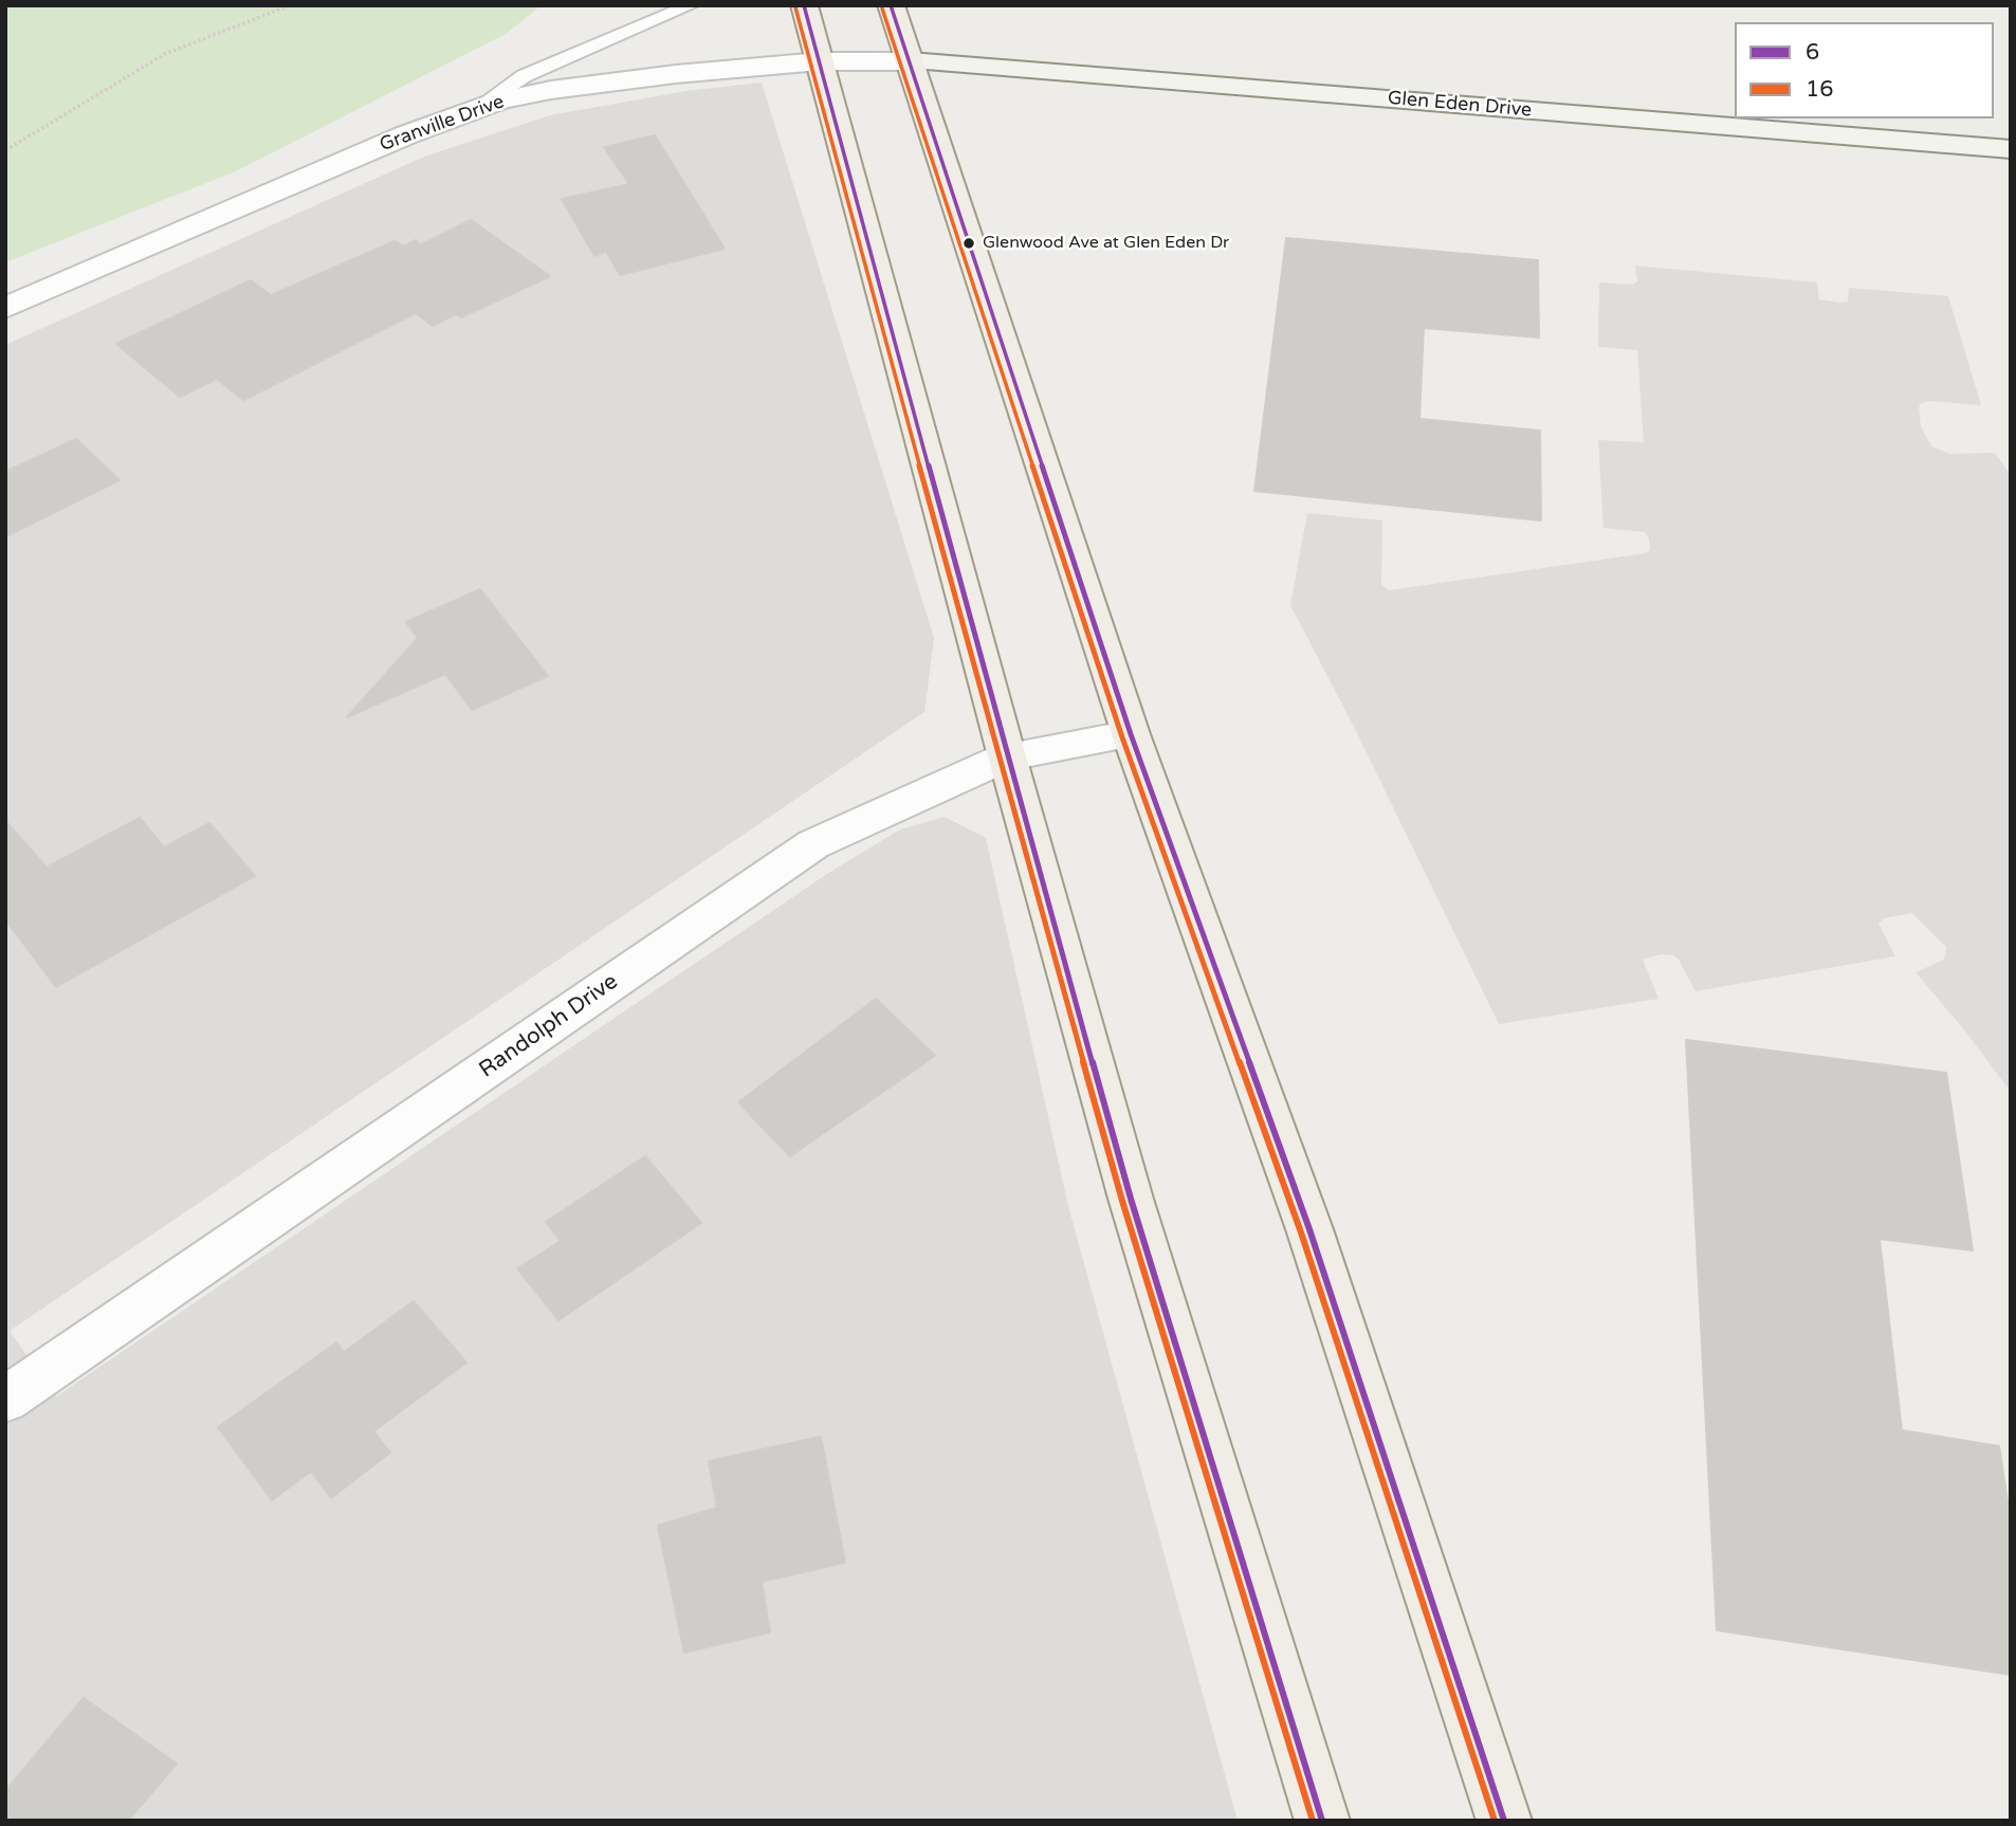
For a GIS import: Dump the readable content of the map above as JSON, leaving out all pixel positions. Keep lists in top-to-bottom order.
{
  "streets": {
    "main road": ["Glen Eden Drive"],
    "street": ["Granville Drive", "Randolph Drive"]
  },
  "crossings": [
    ["Glen Eden Drive", "Granville Drive"]
  ],
  "places": ["Glenwood Ave at Glen Eden Dr"],
  "lines": ["transit line 6", "transit line 16"],
  "legend": ["6", "16"]
}
